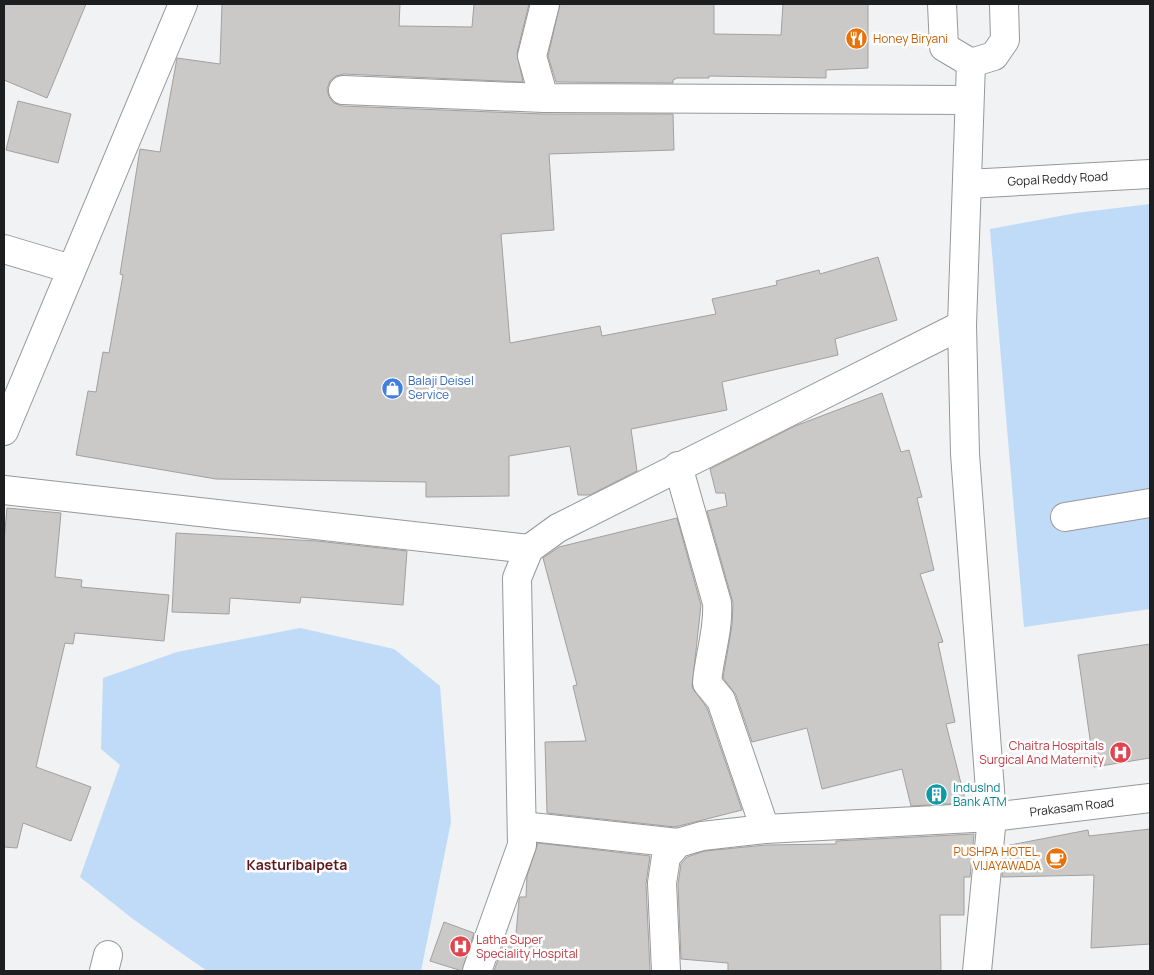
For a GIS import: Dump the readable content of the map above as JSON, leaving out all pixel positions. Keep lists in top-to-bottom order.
{
  "streets": {
    "street": ["Gopal Reddy Road", "Prakasam Road"]
  },
  "districts": ["Kasturibaipeta"],
  "places": {
    "restaurant": ["Honey Biryani"],
    "shop": ["Balaji Deisel Service"],
    "hospital": ["Chaitra Hospitals Surgical And Maternity", "Latha Super Speciality Hospital"],
    "building": ["IndusInd Bank ATM"],
    "cafe": ["PUSHPA HOTEL, VIJAYAWADA"]
  }
}
